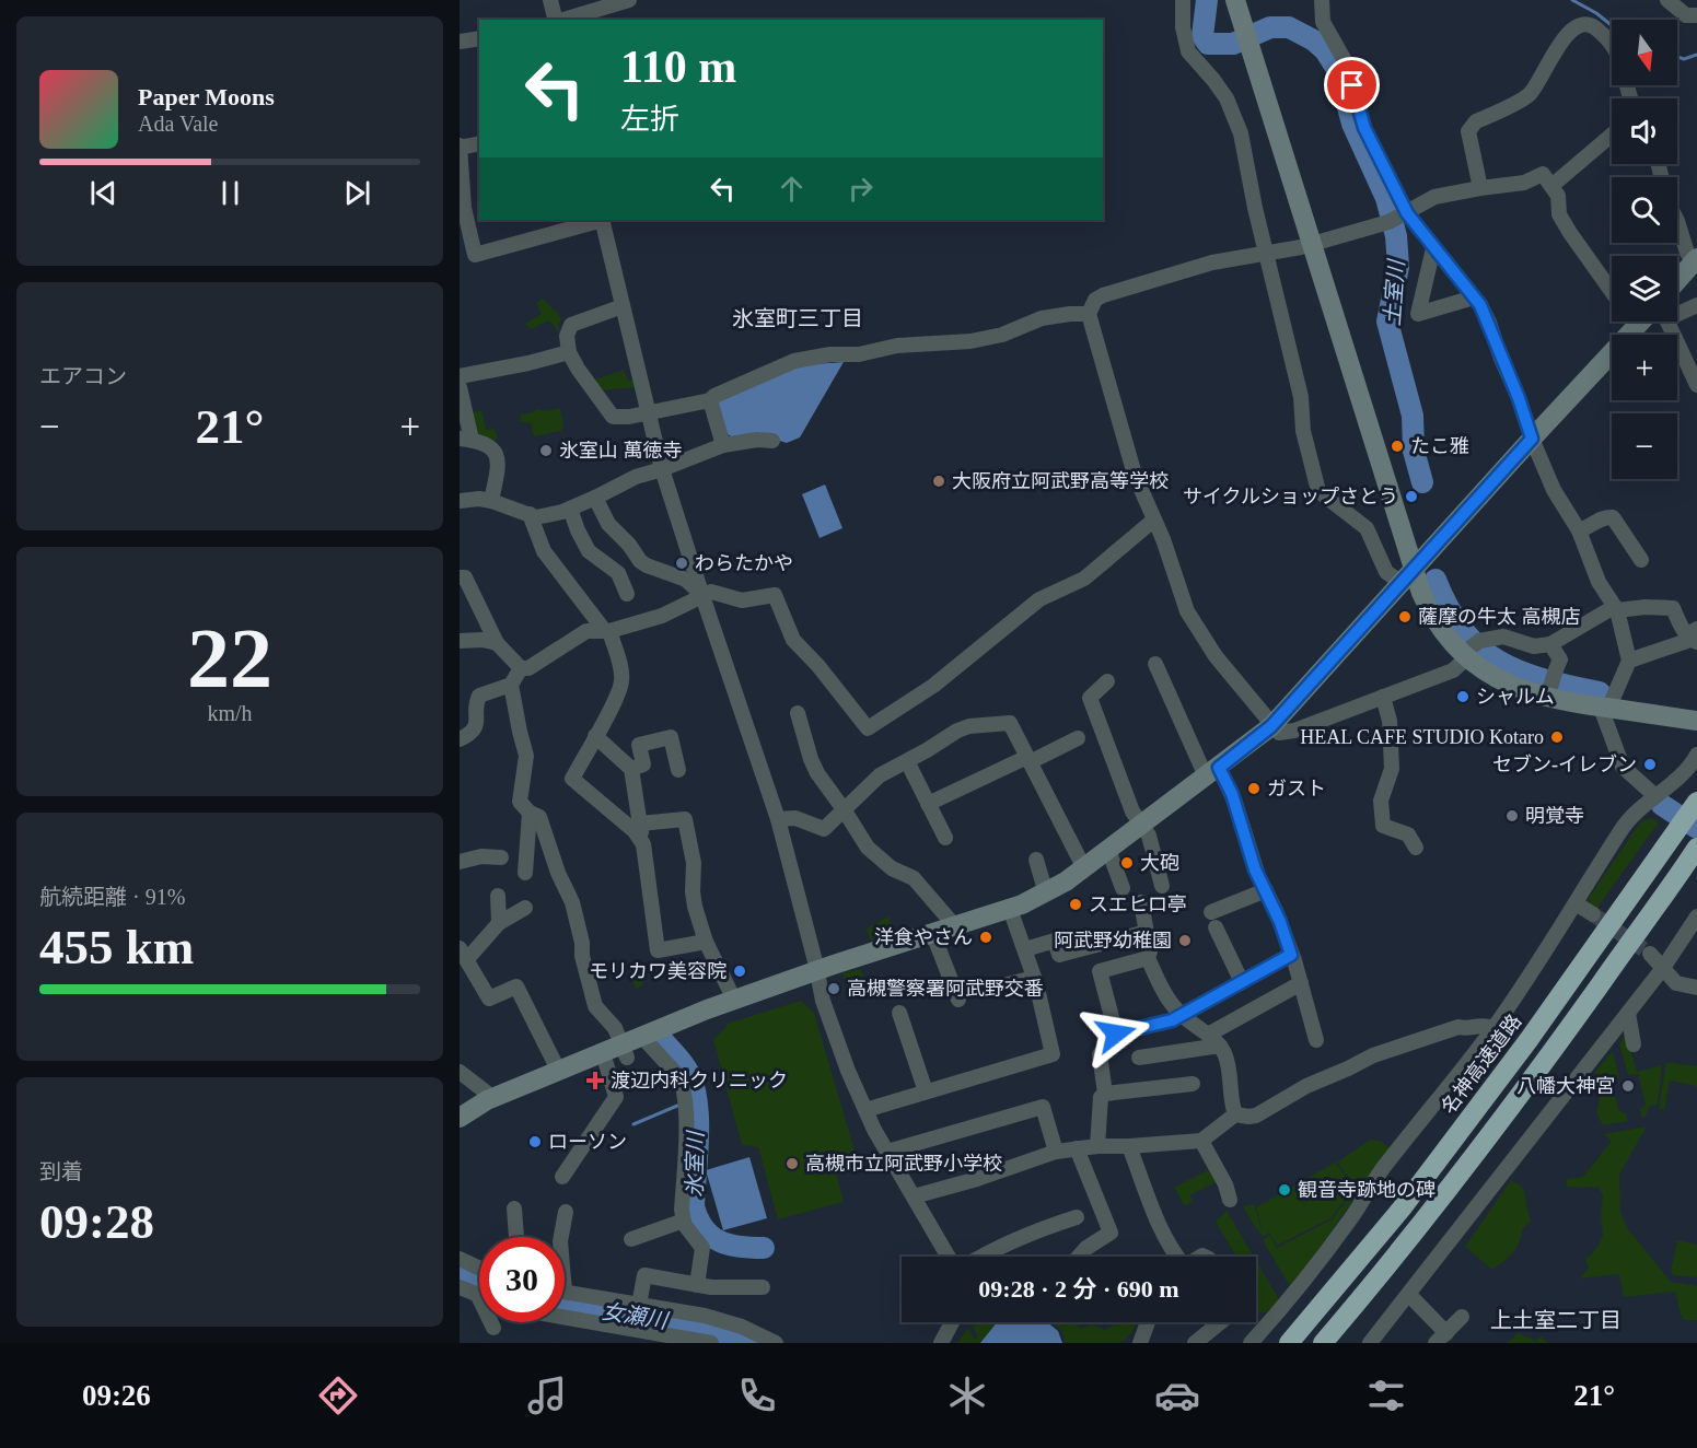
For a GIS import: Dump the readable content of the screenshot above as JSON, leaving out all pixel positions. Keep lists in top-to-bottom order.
{
  "streets": {
    "highway": ["名神高速道路"]
  },
  "districts": ["氷室町三丁目", "上土室二丁目"],
  "water": ["土室川", "氷室川", "女瀬川"],
  "places": {
    "other": [
      "たこ雅",
      "氷室山 萬徳寺",
      "大阪府立阿武野高等学校",
      "サイクルショップさとう",
      "わらたかや",
      "薩摩の牛太 高槻店",
      "シャルム",
      "HEAL CAFE STUDIO Kotaro",
      "セブン-イレブン",
      "ガスト",
      "明覚寺",
      "大砲",
      "スエヒロ亭",
      "洋食やさん",
      "阿武野幼稚園",
      "モリカワ美容院",
      "高槻警察署阿武野交番",
      "八幡大神宮",
      "ローソン",
      "高槻市立阿武野小学校",
      "観音寺跡地の碑"
    ],
    "health": ["渡辺内科クリニック"]
  },
  "north": "bottom",
  "page": {
    "map_buttons": ["+", "−"],
    "turn": ["110 m", "左折"],
    "song": ["Paper Moons", "Ada Vale"],
    "tile": [
      "エアコン",
      ["22", "km/h"],
      ["航続距離 · 91%", "455 km"],
      ["到着", "09:28"]
    ],
    "heat": ["−", "21°", "+"],
    "limit": "30",
    "trip": "09:28 · 2 分 · 690 m",
    "tabs": ["09:26", "21°"]
  }
}
